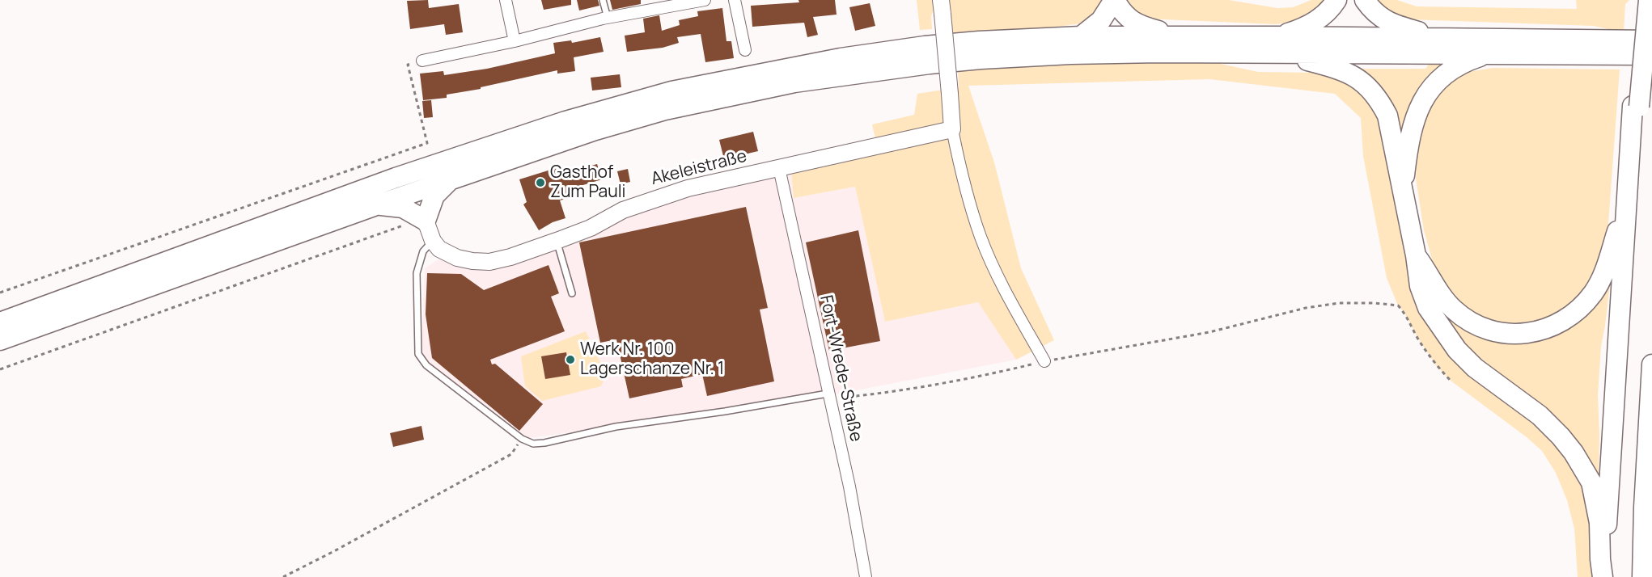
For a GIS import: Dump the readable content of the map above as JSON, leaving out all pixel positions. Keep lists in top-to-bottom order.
{
  "streets": {
    "street": ["Akeleistraße", "Fort-Wrede-Straße"]
  },
  "crossings": [
    ["Akeleistraße", "Fort-Wrede-Straße"]
  ],
  "places": ["Gasthof Zum Pauli", "Werk Nr. 100 Lagerschanze Nr. 1"]
}
